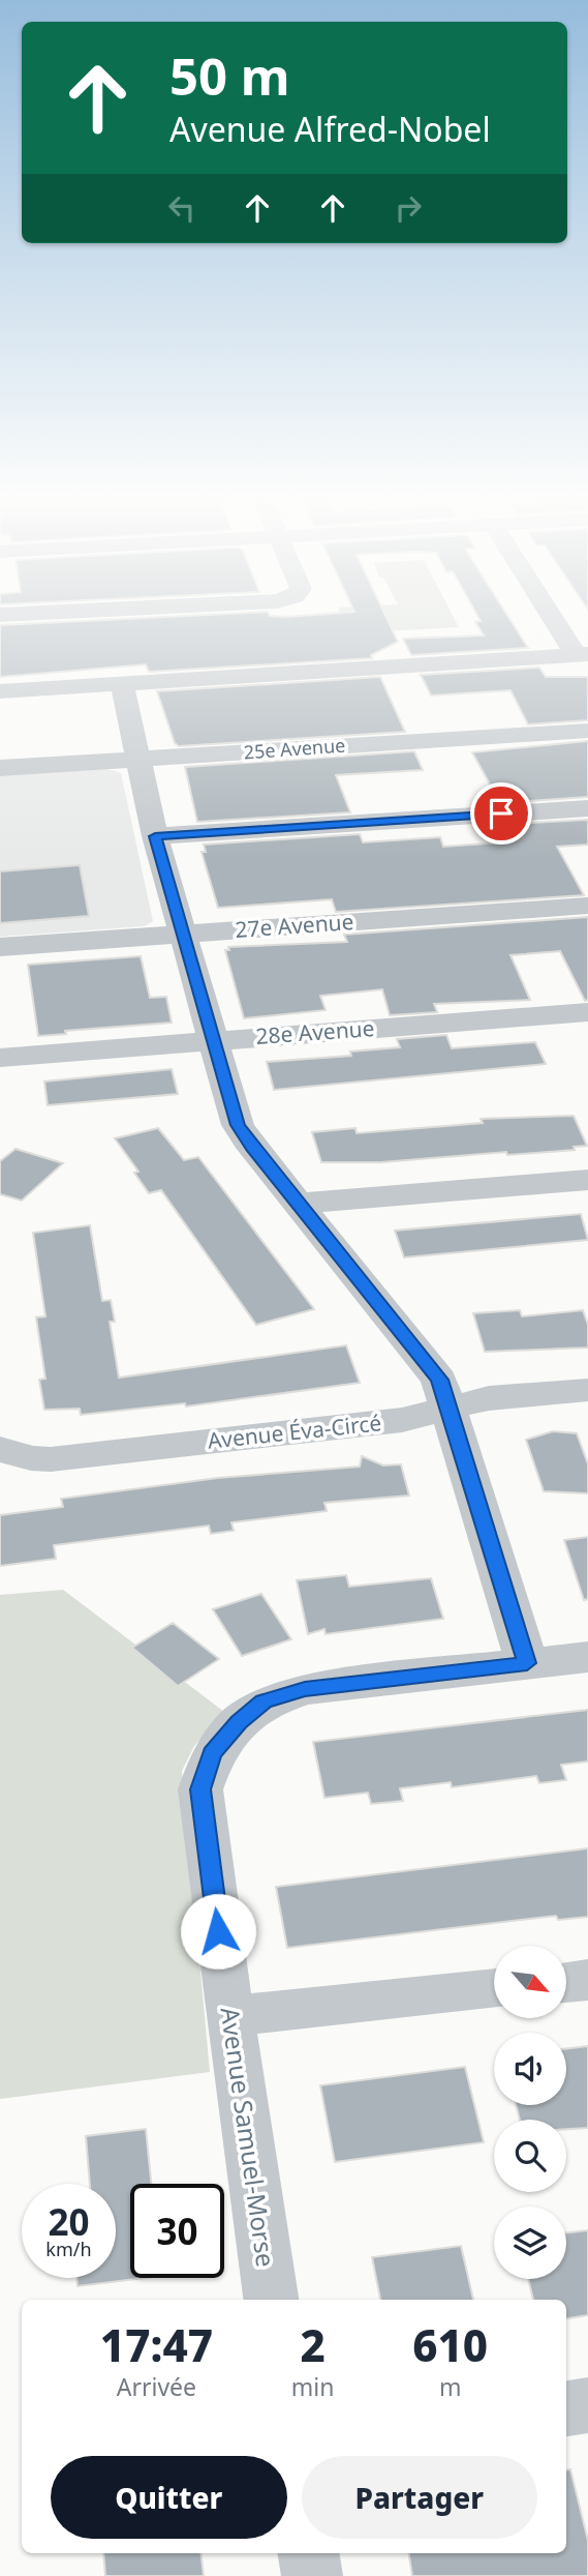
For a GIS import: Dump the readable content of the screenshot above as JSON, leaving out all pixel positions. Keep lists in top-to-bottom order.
{
  "streets": {
    "street": [
      "25e Avenue",
      "27e Avenue",
      "28e Avenue",
      "Avenue Éva-Circé",
      "Avenue Samuel-Morse"
    ]
  },
  "north": "bottom right",
  "page": {
    "turn": ["50 m", "Avenue Alfred-Nobel"],
    "speed": "20 km/h",
    "limit": "30",
    "eta": [
      "17:47",
      "Arrivée",
      "2",
      "min",
      "610",
      "m"
    ],
    "buttons": ["Quitter", "Partager"]
  }
}
